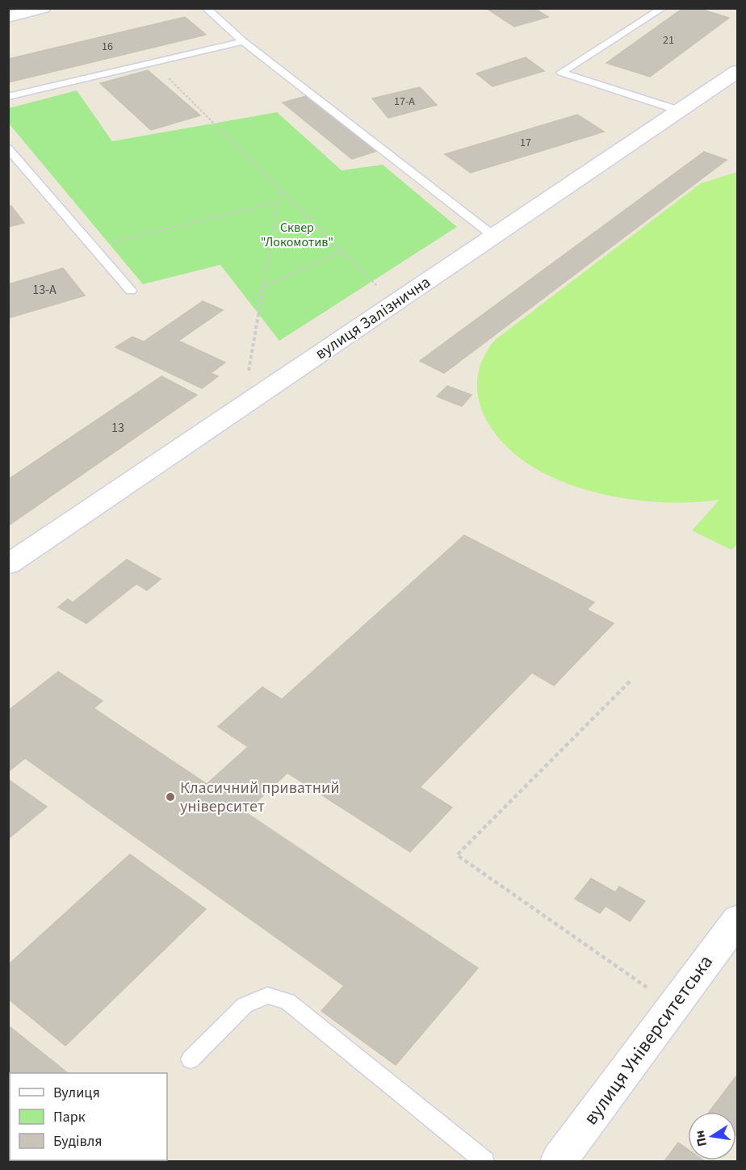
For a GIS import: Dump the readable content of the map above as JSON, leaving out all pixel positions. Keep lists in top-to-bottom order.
{
  "streets": {
    "street": ["вулиця Залізнична", "вулиця Університетська"]
  },
  "parks": ["Сквер \"Локомотив\""],
  "places": ["Класичний приватний університет"],
  "house_numbers": [
    "21",
    "16",
    "17-А",
    "17",
    "13-А",
    "13"
  ],
  "legend": ["Вулиця", "Парк", "Будівля"],
  "north": "left"
}
